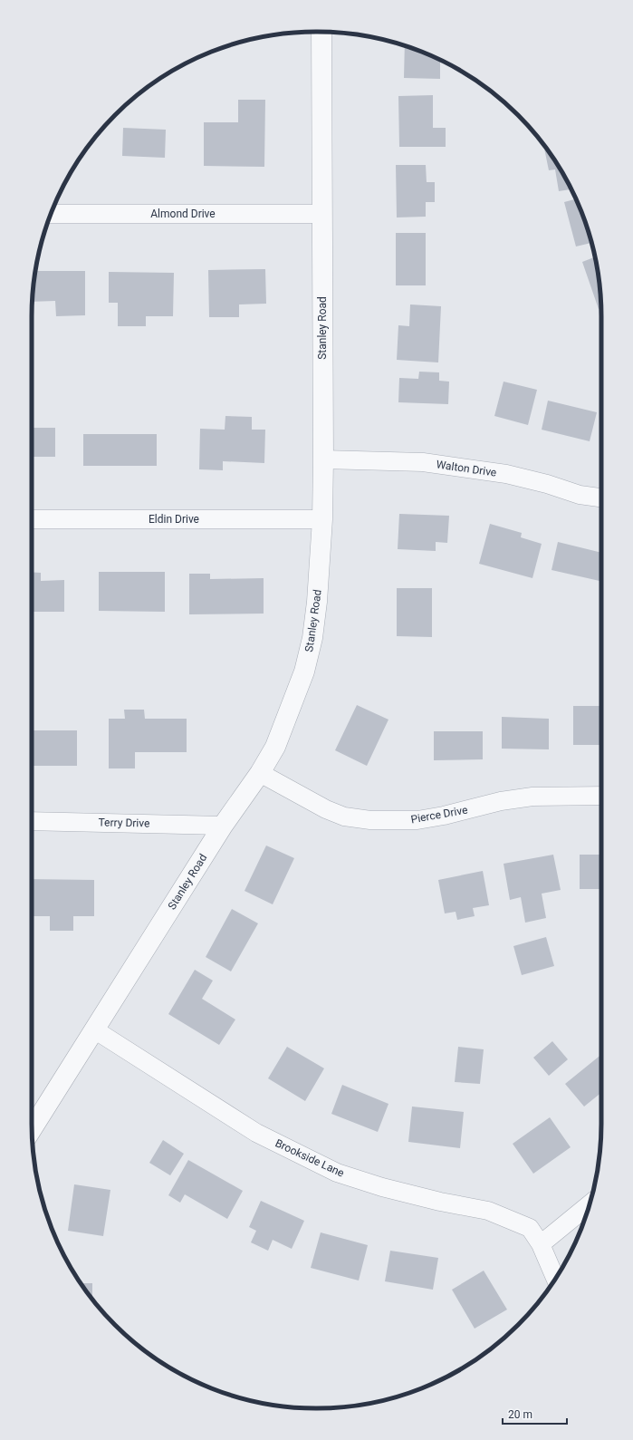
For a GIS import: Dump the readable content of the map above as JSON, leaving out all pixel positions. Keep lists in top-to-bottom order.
{
  "streets": {
    "street": [
      "Almond Drive",
      "Stanley Road",
      "Walton Drive",
      "Eldin Drive",
      "Pierce Drive",
      "Terry Drive",
      "Brookside Lane"
    ]
  },
  "crossings": [
    ["Almond Drive", "Stanley Road"],
    ["Stanley Road", "Walton Drive"],
    ["Stanley Road", "Eldin Drive"],
    ["Stanley Road", "Pierce Drive"],
    ["Stanley Road", "Terry Drive"],
    ["Stanley Road", "Brookside Lane"]
  ],
  "scale_bar": "20 m"
}
